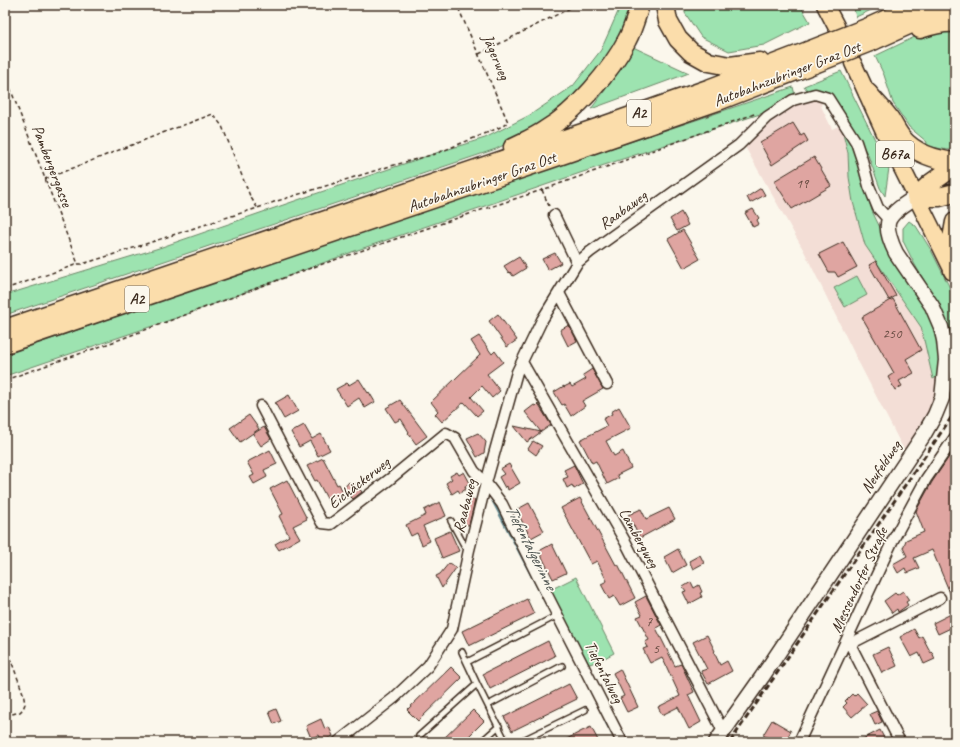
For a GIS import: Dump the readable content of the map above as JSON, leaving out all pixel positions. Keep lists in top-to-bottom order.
{
  "streets": {
    "highway": ["Autobahnzubringer Graz Ost", "A2"],
    "main road": ["B67a"],
    "street": [
      "Raabaweg",
      "Neufeldweg",
      "Eichäckerweg",
      "Lambergweg",
      "Messendorfer Straße",
      "Tiefentalweg"
    ],
    "path": ["Jägerweg", "Pambergergasse"]
  },
  "crossings": [
    ["Raabaweg", "Neufeldweg"],
    ["Raabaweg", "Eichäckerweg"],
    ["Raabaweg", "Lambergweg"],
    ["Raabaweg", "Tiefentalweg"],
    ["Neufeldweg", "Lambergweg"],
    ["Eichäckerweg", "Tiefentalweg"]
  ],
  "water": ["Tiefentalgerinne"],
  "house_numbers": [
    "19",
    "250",
    "7",
    "5"
  ]
}
